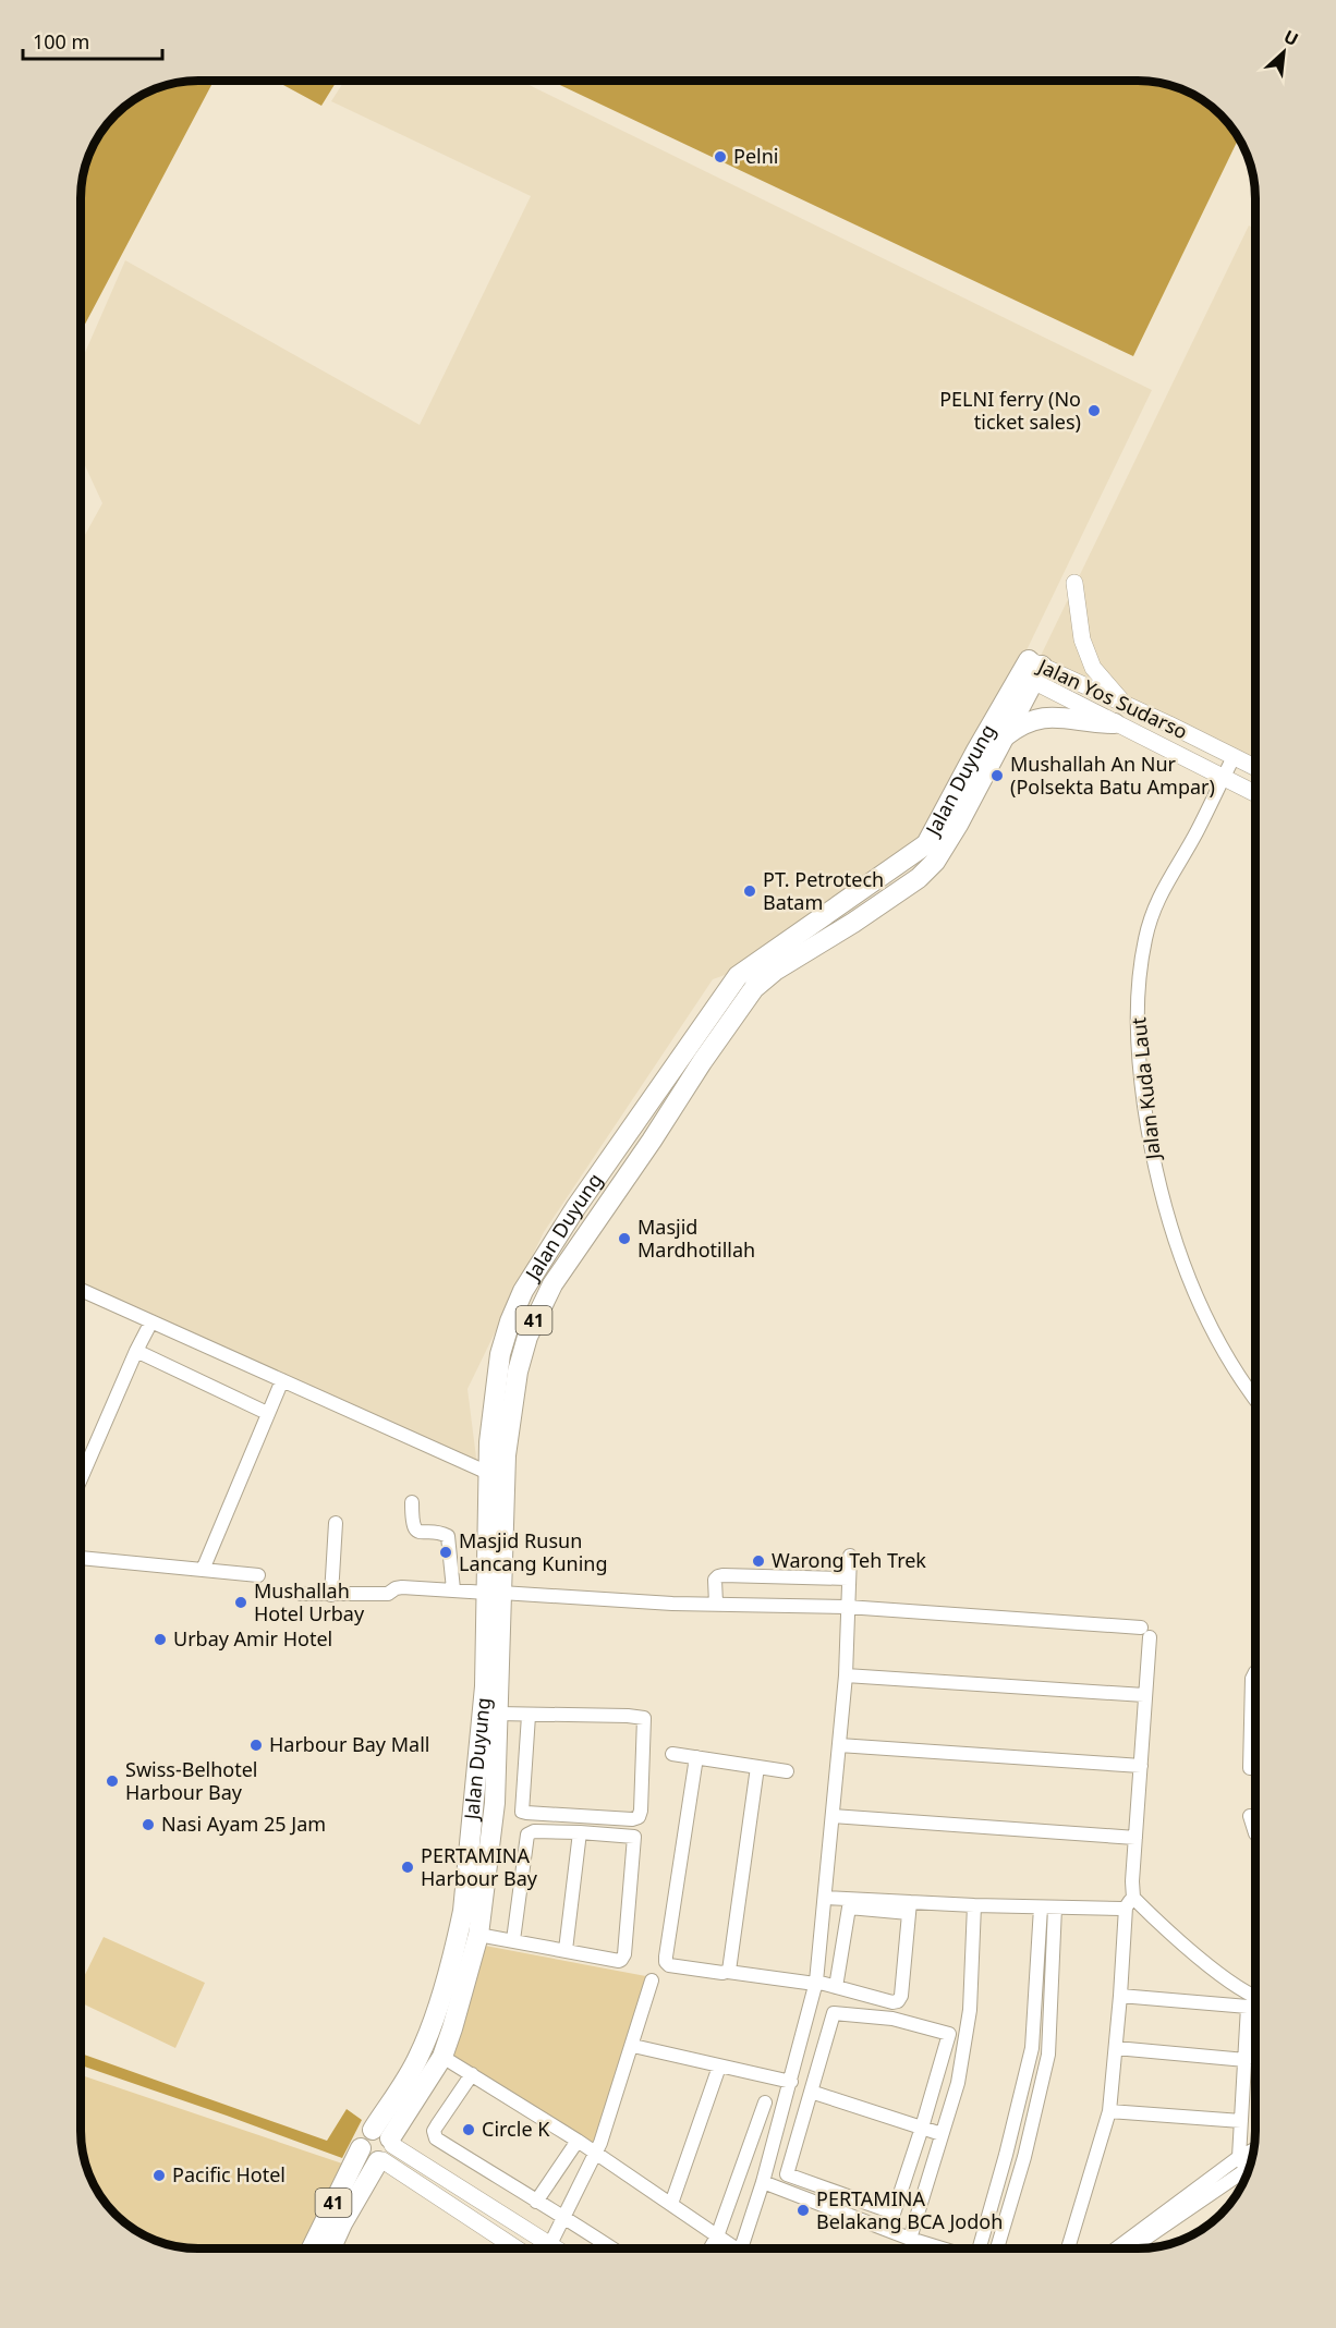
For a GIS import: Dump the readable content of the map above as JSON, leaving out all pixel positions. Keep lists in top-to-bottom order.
{
  "streets": {
    "highway": ["Jalan Duyung", "41"],
    "main road": ["Jalan Yos Sudarso"],
    "street": ["Jalan Kuda Laut"]
  },
  "crossings": [
    ["Jalan Yos Sudarso", "Jalan Duyung"],
    ["Jalan Yos Sudarso", "Jalan Kuda Laut"],
    ["Jalan Duyung", "41"]
  ],
  "places": [
    "Pelni",
    "PELNI ferry (No ticket sales)",
    "Mushallah An Nur (Polsekta Batu Ampar)",
    "PT. Petrotech Batam",
    "Masjid Mardhotillah",
    "Masjid Rusun Lancang Kuning",
    "Warong Teh Trek",
    "Mushallah Hotel Urbay",
    "Urbay Amir Hotel",
    "Harbour Bay Mall",
    "Swiss-Belhotel Harbour Bay",
    "Nasi Ayam 25 Jam",
    "PERTAMINA Harbour Bay",
    "Circle K",
    "Pacific Hotel",
    "PERTAMINA Belakang BCA Jodoh"
  ],
  "scale_bar": "100 m",
  "north": "top right"
}
